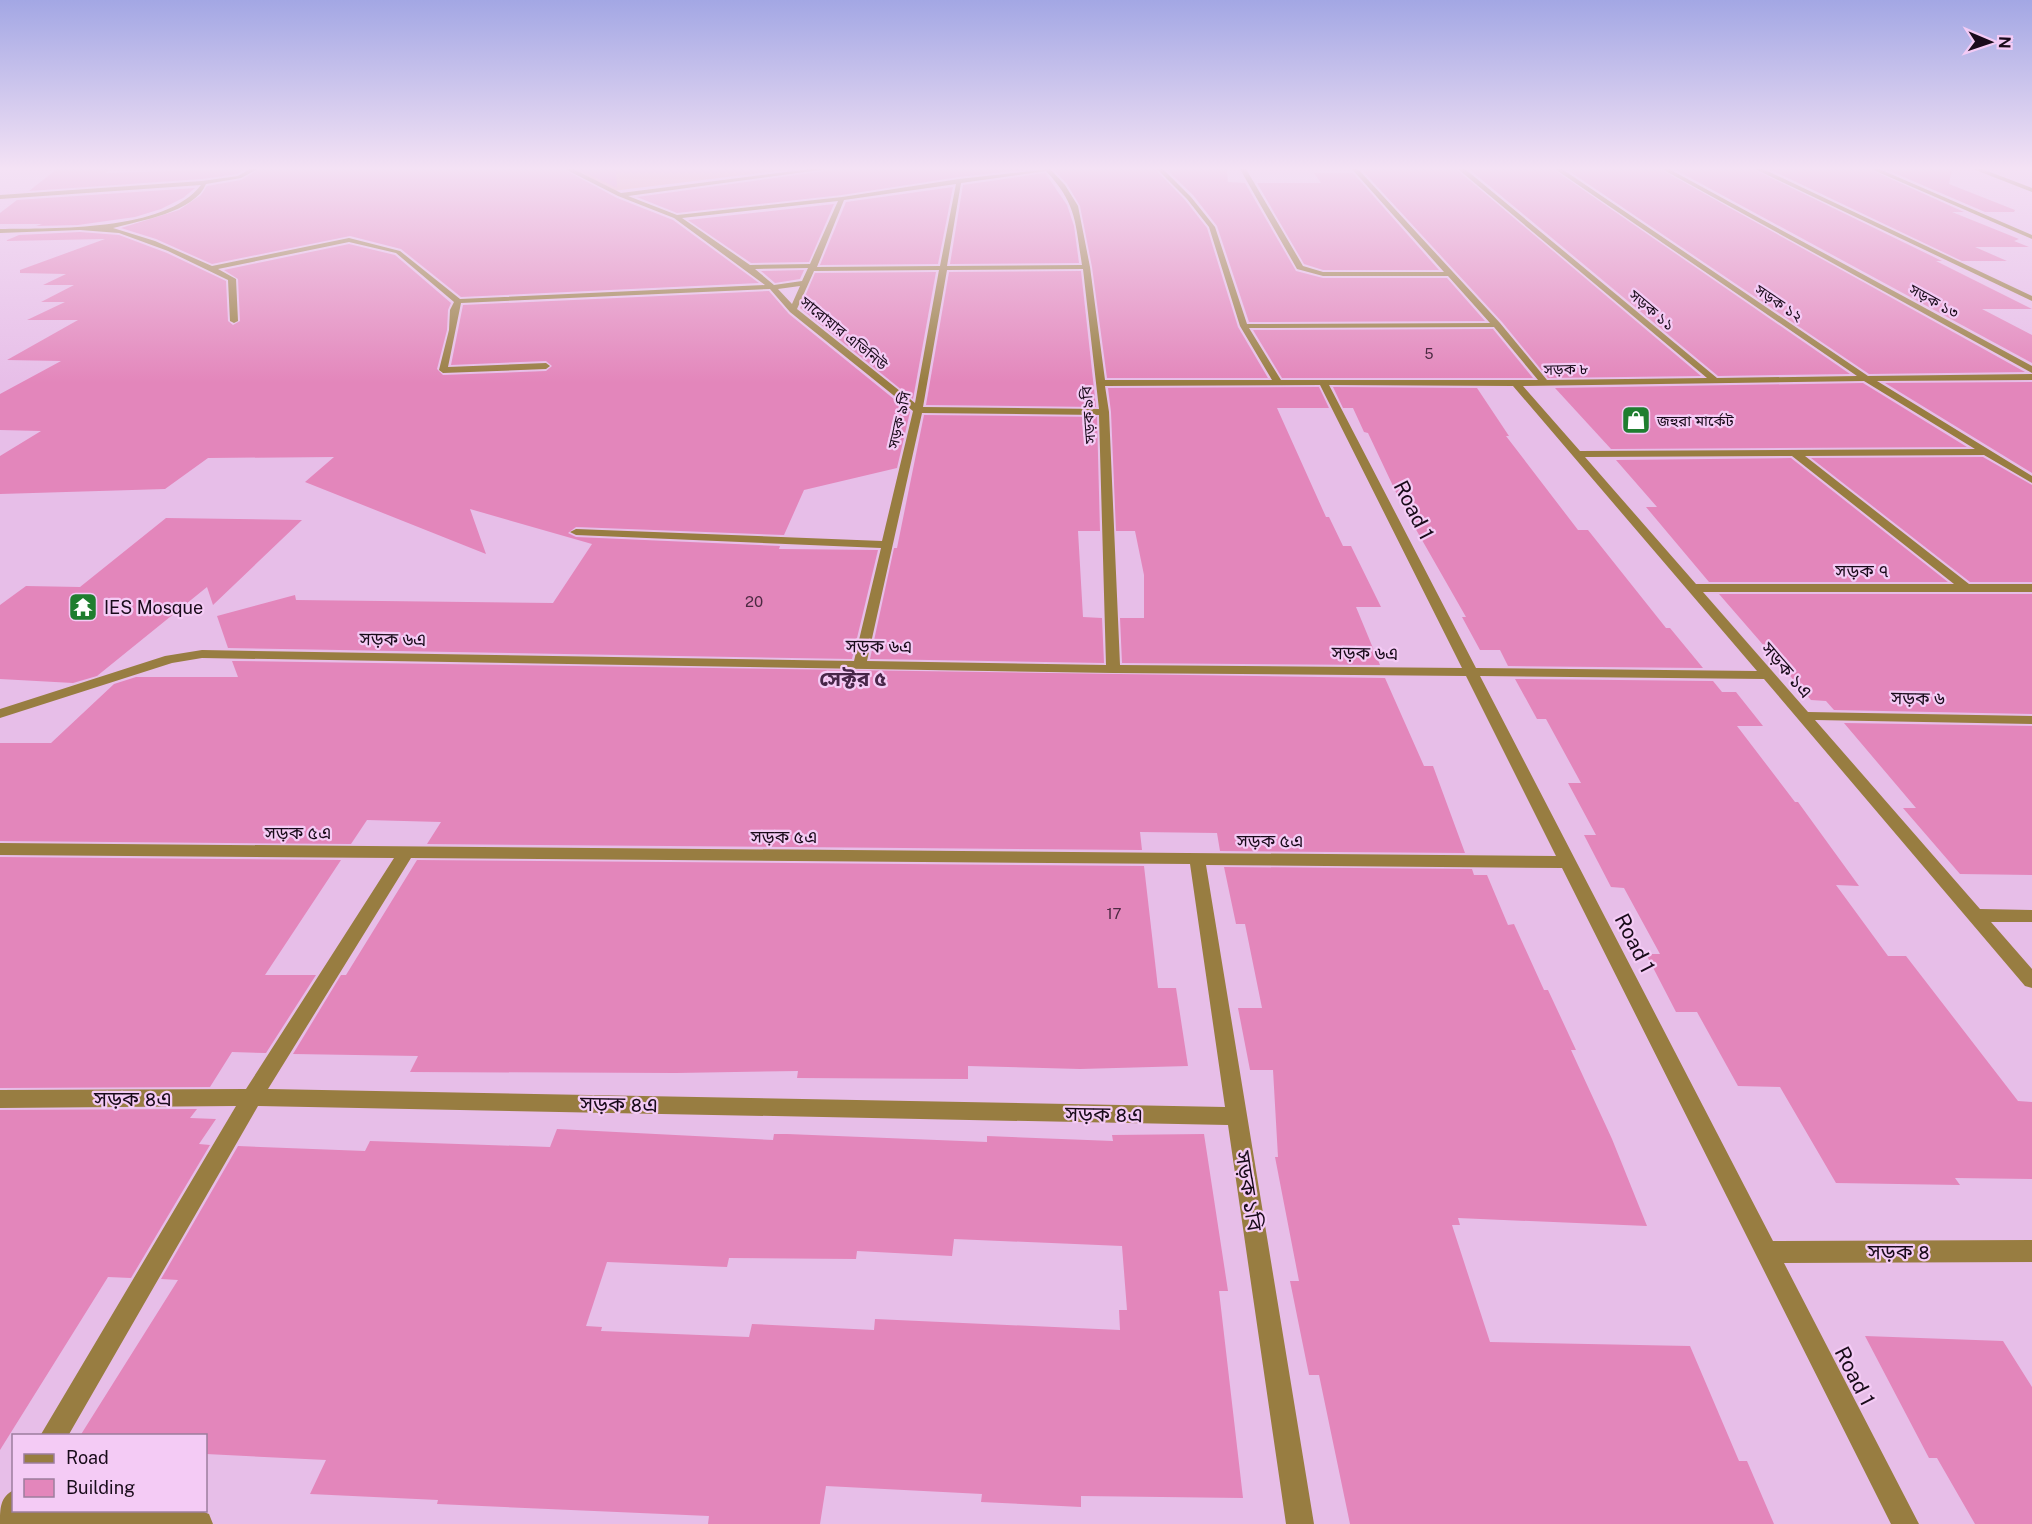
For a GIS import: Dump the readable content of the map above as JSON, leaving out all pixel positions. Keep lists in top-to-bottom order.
{
  "streets": {
    "street": [
      "সড়ক ১৩",
      "সড়ক ১২",
      "সড়ক ১১",
      "সারোয়ার এভিনিউ",
      "সড়ক ৮",
      "সড়ক ৯বি",
      "সড়ক ৯সি",
      "Road 1",
      "সড়ক ৭",
      "সড়ক ৬এ",
      "সড়ক ১এ",
      "সড়ক ৬",
      "সড়ক ৫এ",
      "সড়ক ৪এ",
      "সড়ক ১বি",
      "সড়ক ৪"
    ]
  },
  "crossings": [
    ["সড়ক ১২", "সড়ক ৮"],
    ["সড়ক ১১", "সড়ক ৮"],
    ["সারোয়ার এভিনিউ", "সড়ক ৯সি"],
    ["সড়ক ৮", "সড়ক ৯বি"],
    ["সড়ক ৮", "Road 1"],
    ["সড়ক ৮", "সড়ক ১এ"],
    ["সড়ক ৯বি", "সড়ক ৬এ"],
    ["সড়ক ৯সি", "সড়ক ৬এ"],
    ["Road 1", "সড়ক ৬এ"],
    ["Road 1", "সড়ক ৫এ"],
    ["Road 1", "সড়ক ৪"],
    ["সড়ক ৭", "সড়ক ১এ"],
    ["সড়ক ৬এ", "সড়ক ১এ"],
    ["সড়ক ১এ", "সড়ক ৬"],
    ["সড়ক ৫এ", "সড়ক ১বি"],
    ["সড়ক ৪এ", "সড়ক ১বি"]
  ],
  "districts": ["সেক্টর ৫"],
  "places": {
    "shop": ["জহুরা মার্কেট"],
    "temple": ["IES Mosque"]
  },
  "house_numbers": ["5", "20", "17"],
  "legend": ["Road", "Building"],
  "north": "right"
}
